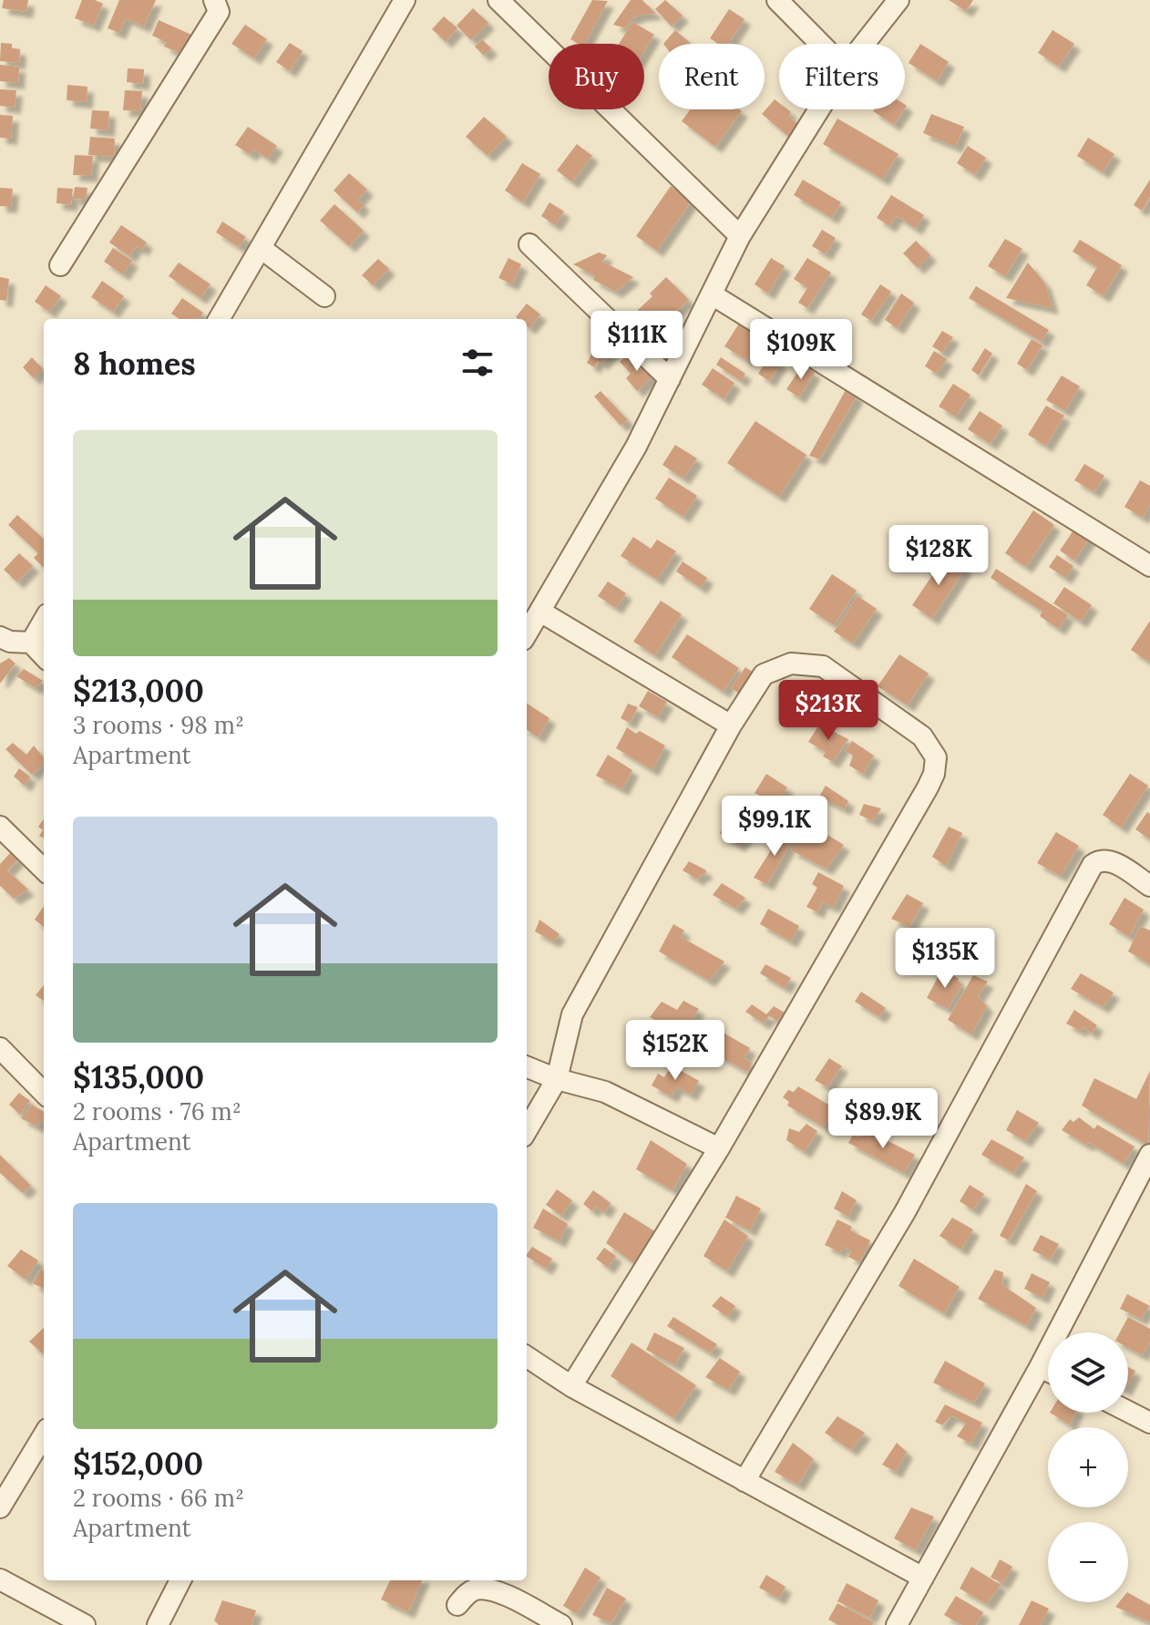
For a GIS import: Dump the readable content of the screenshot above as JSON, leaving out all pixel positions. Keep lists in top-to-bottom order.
{
  "page": {
    "chip": ["Buy", "Rent", "Filters"],
    "price": [
      "$111K",
      "$109K",
      "$128K",
      "$213K",
      "$99.1K",
      "$135K",
      "$152K",
      "$89.9K"
    ],
    "heading": "8 homes",
    "list": [
      {
        "name": "$213,000",
        "note": "3 rooms · 98 m² · Apartment"
      },
      {
        "name": "$135,000",
        "note": "2 rooms · 76 m² · Apartment"
      },
      {
        "name": "$152,000",
        "note": "2 rooms · 66 m² · Apartment"
      }
    ],
    "map_buttons": ["+", "−"]
  }
}
